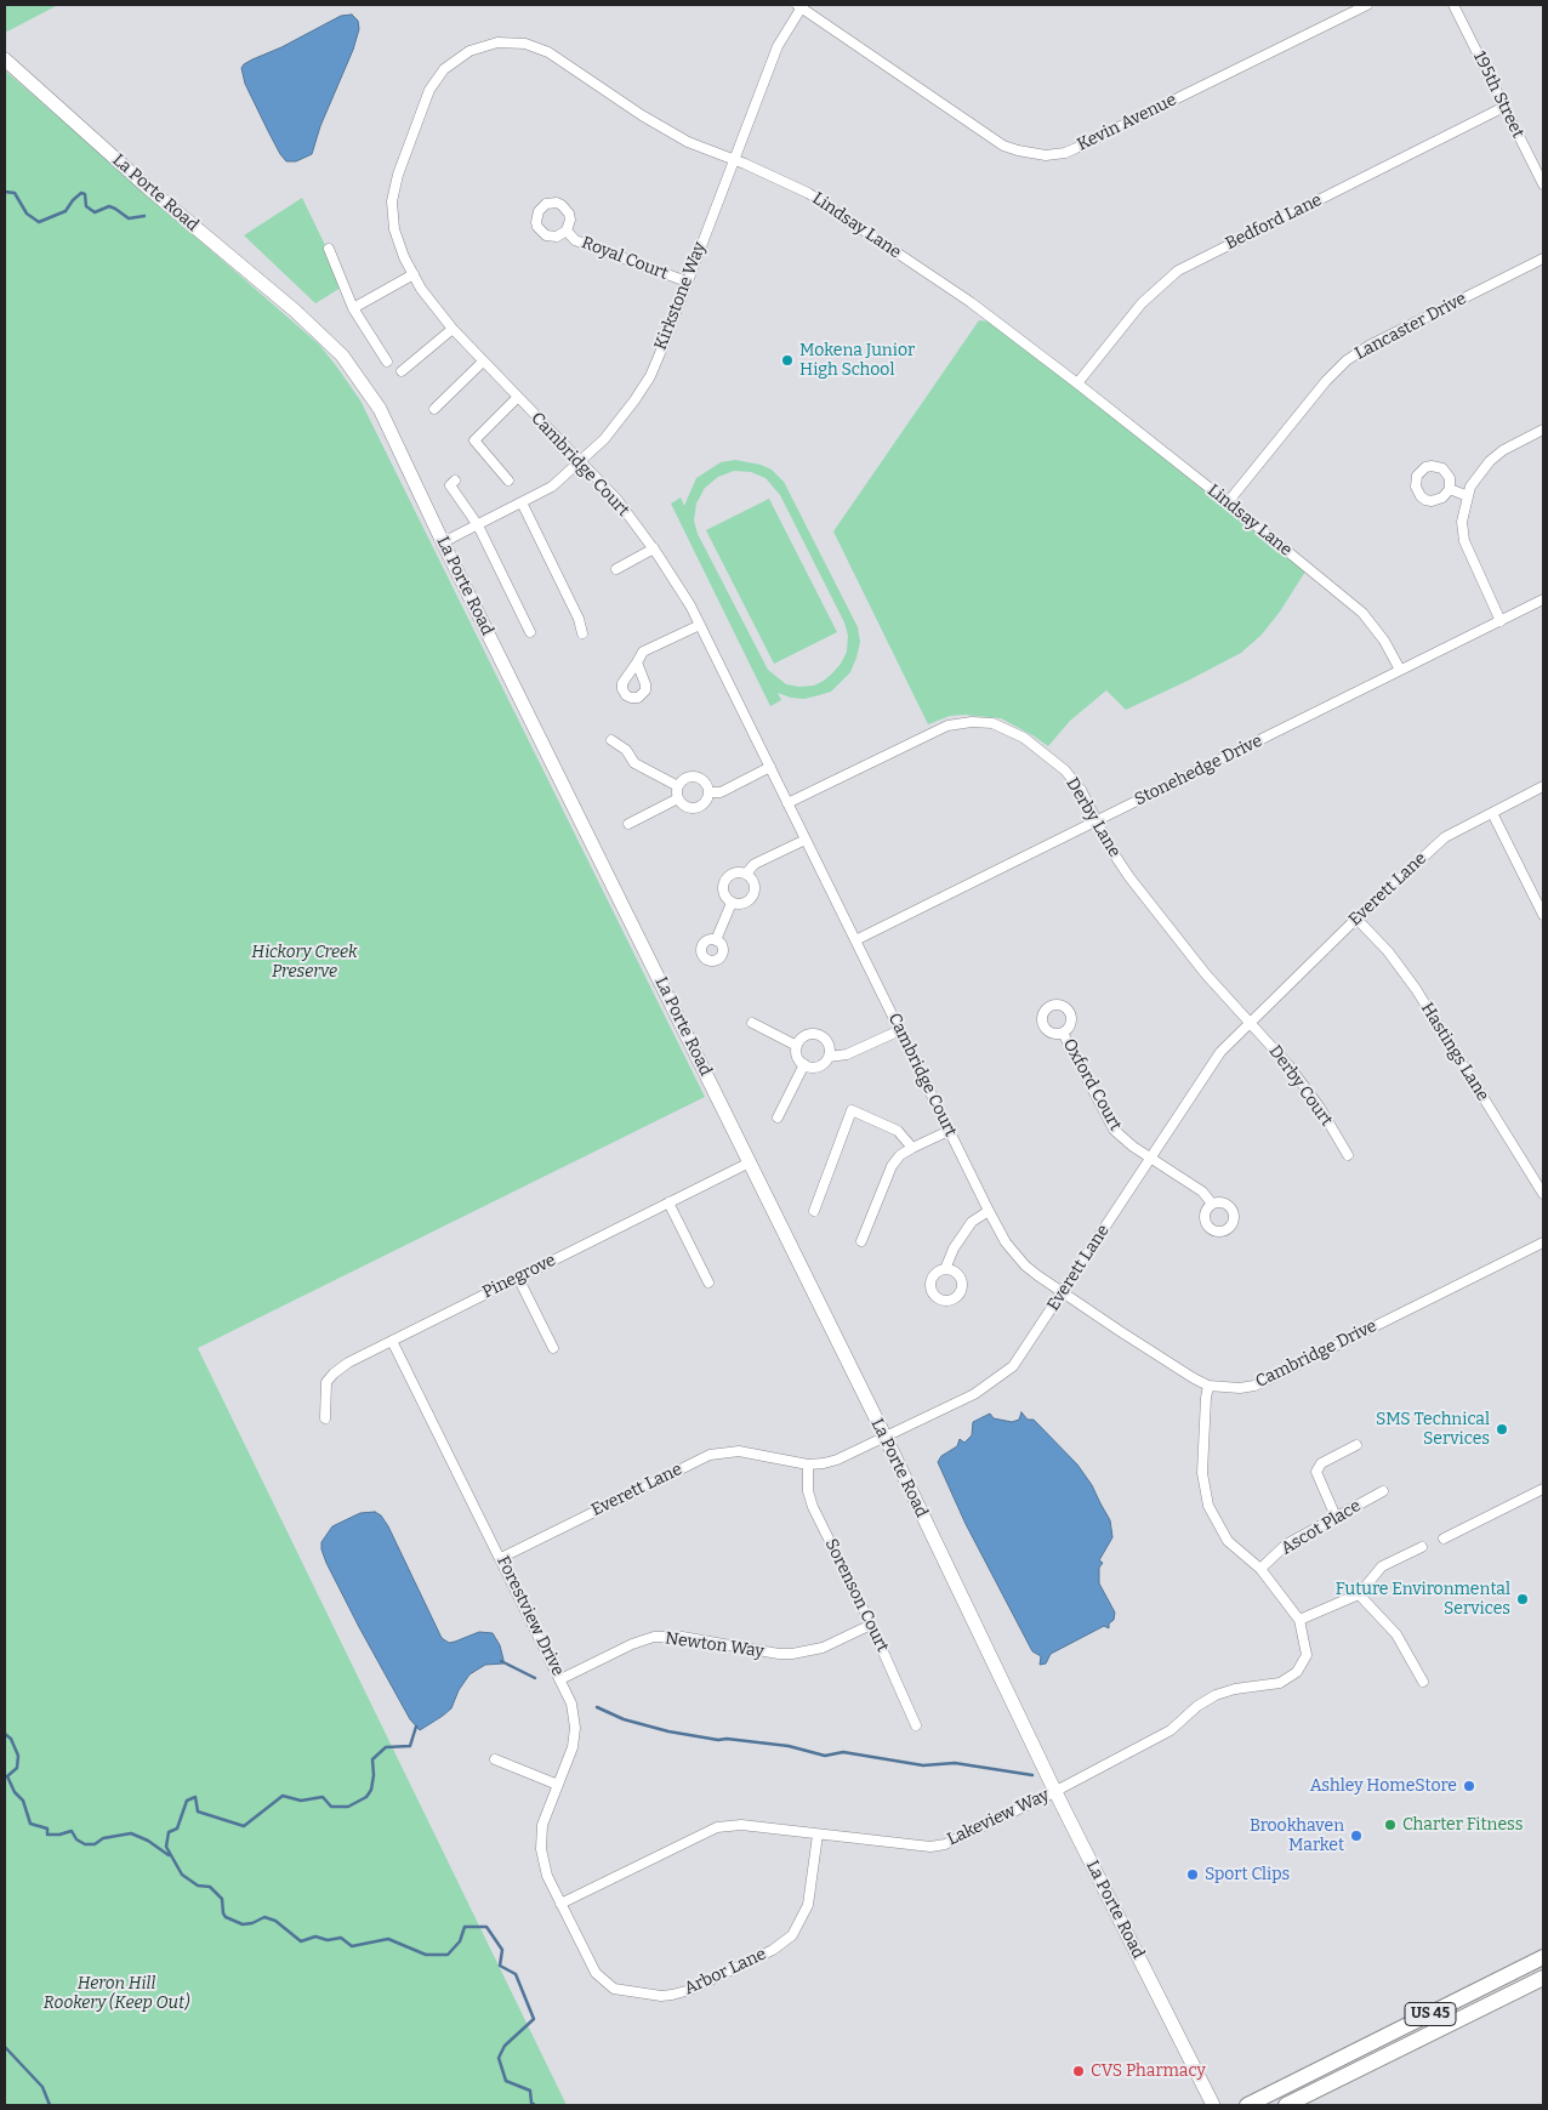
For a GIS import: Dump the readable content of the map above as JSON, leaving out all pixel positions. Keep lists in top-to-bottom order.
{
  "streets": {
    "main road": ["US 45"],
    "street": [
      "195th Street",
      "Kevin Avenue",
      "La Porte Road",
      "Bedford Lane",
      "Lindsay Lane",
      "Royal Court",
      "Kirkstone Way",
      "Lancaster Drive",
      "Cambridge Court",
      "Stonehedge Drive",
      "Derby Lane",
      "Everett Lane",
      "Hastings Lane",
      "Oxford Court",
      "Derby Court",
      "Pinegrove",
      "Cambridge Drive",
      "Ascot Place",
      "Sorenson Court",
      "Forestview Drive",
      "Newton Way",
      "Lakeview Way",
      "Arbor Lane"
    ]
  },
  "crossings": [
    ["195th Street", "Bedford Lane"],
    ["Kevin Avenue", "Kirkstone Way"],
    ["La Porte Road", "Kirkstone Way"],
    ["La Porte Road", "Everett Lane"],
    ["La Porte Road", "Pinegrove"],
    ["La Porte Road", "Lakeview Way"],
    ["Bedford Lane", "Lindsay Lane"],
    ["Lindsay Lane", "Kirkstone Way"],
    ["Lindsay Lane", "Lancaster Drive"],
    ["Lindsay Lane", "Cambridge Court"],
    ["Lindsay Lane", "Stonehedge Drive"],
    ["Royal Court", "Kirkstone Way"],
    ["Kirkstone Way", "Cambridge Court"],
    ["Cambridge Court", "Stonehedge Drive"],
    ["Cambridge Court", "Derby Lane"],
    ["Cambridge Court", "Everett Lane"],
    ["Cambridge Court", "Cambridge Drive"],
    ["Stonehedge Drive", "Derby Lane"],
    ["Derby Lane", "Everett Lane"],
    ["Derby Lane", "Derby Court"],
    ["Everett Lane", "Hastings Lane"],
    ["Everett Lane", "Oxford Court"],
    ["Everett Lane", "Derby Court"],
    ["Everett Lane", "Cambridge Drive"],
    ["Everett Lane", "Sorenson Court"],
    ["Everett Lane", "Forestview Drive"],
    ["Pinegrove", "Forestview Drive"],
    ["Sorenson Court", "Newton Way"],
    ["Forestview Drive", "Newton Way"],
    ["Forestview Drive", "Lakeview Way"],
    ["Forestview Drive", "Arbor Lane"],
    ["Lakeview Way", "Arbor Lane"]
  ],
  "parks": ["Hickory Creek Preserve", "Heron Hill Rookery (Keep Out)"],
  "places": [
    "Mokena Junior High School",
    "SMS Technical Services",
    "Future Environmental Services",
    "Ashley HomeStore",
    "Charter Fitness",
    "Brookhaven Market",
    "Sport Clips",
    "CVS Pharmacy"
  ]
}
